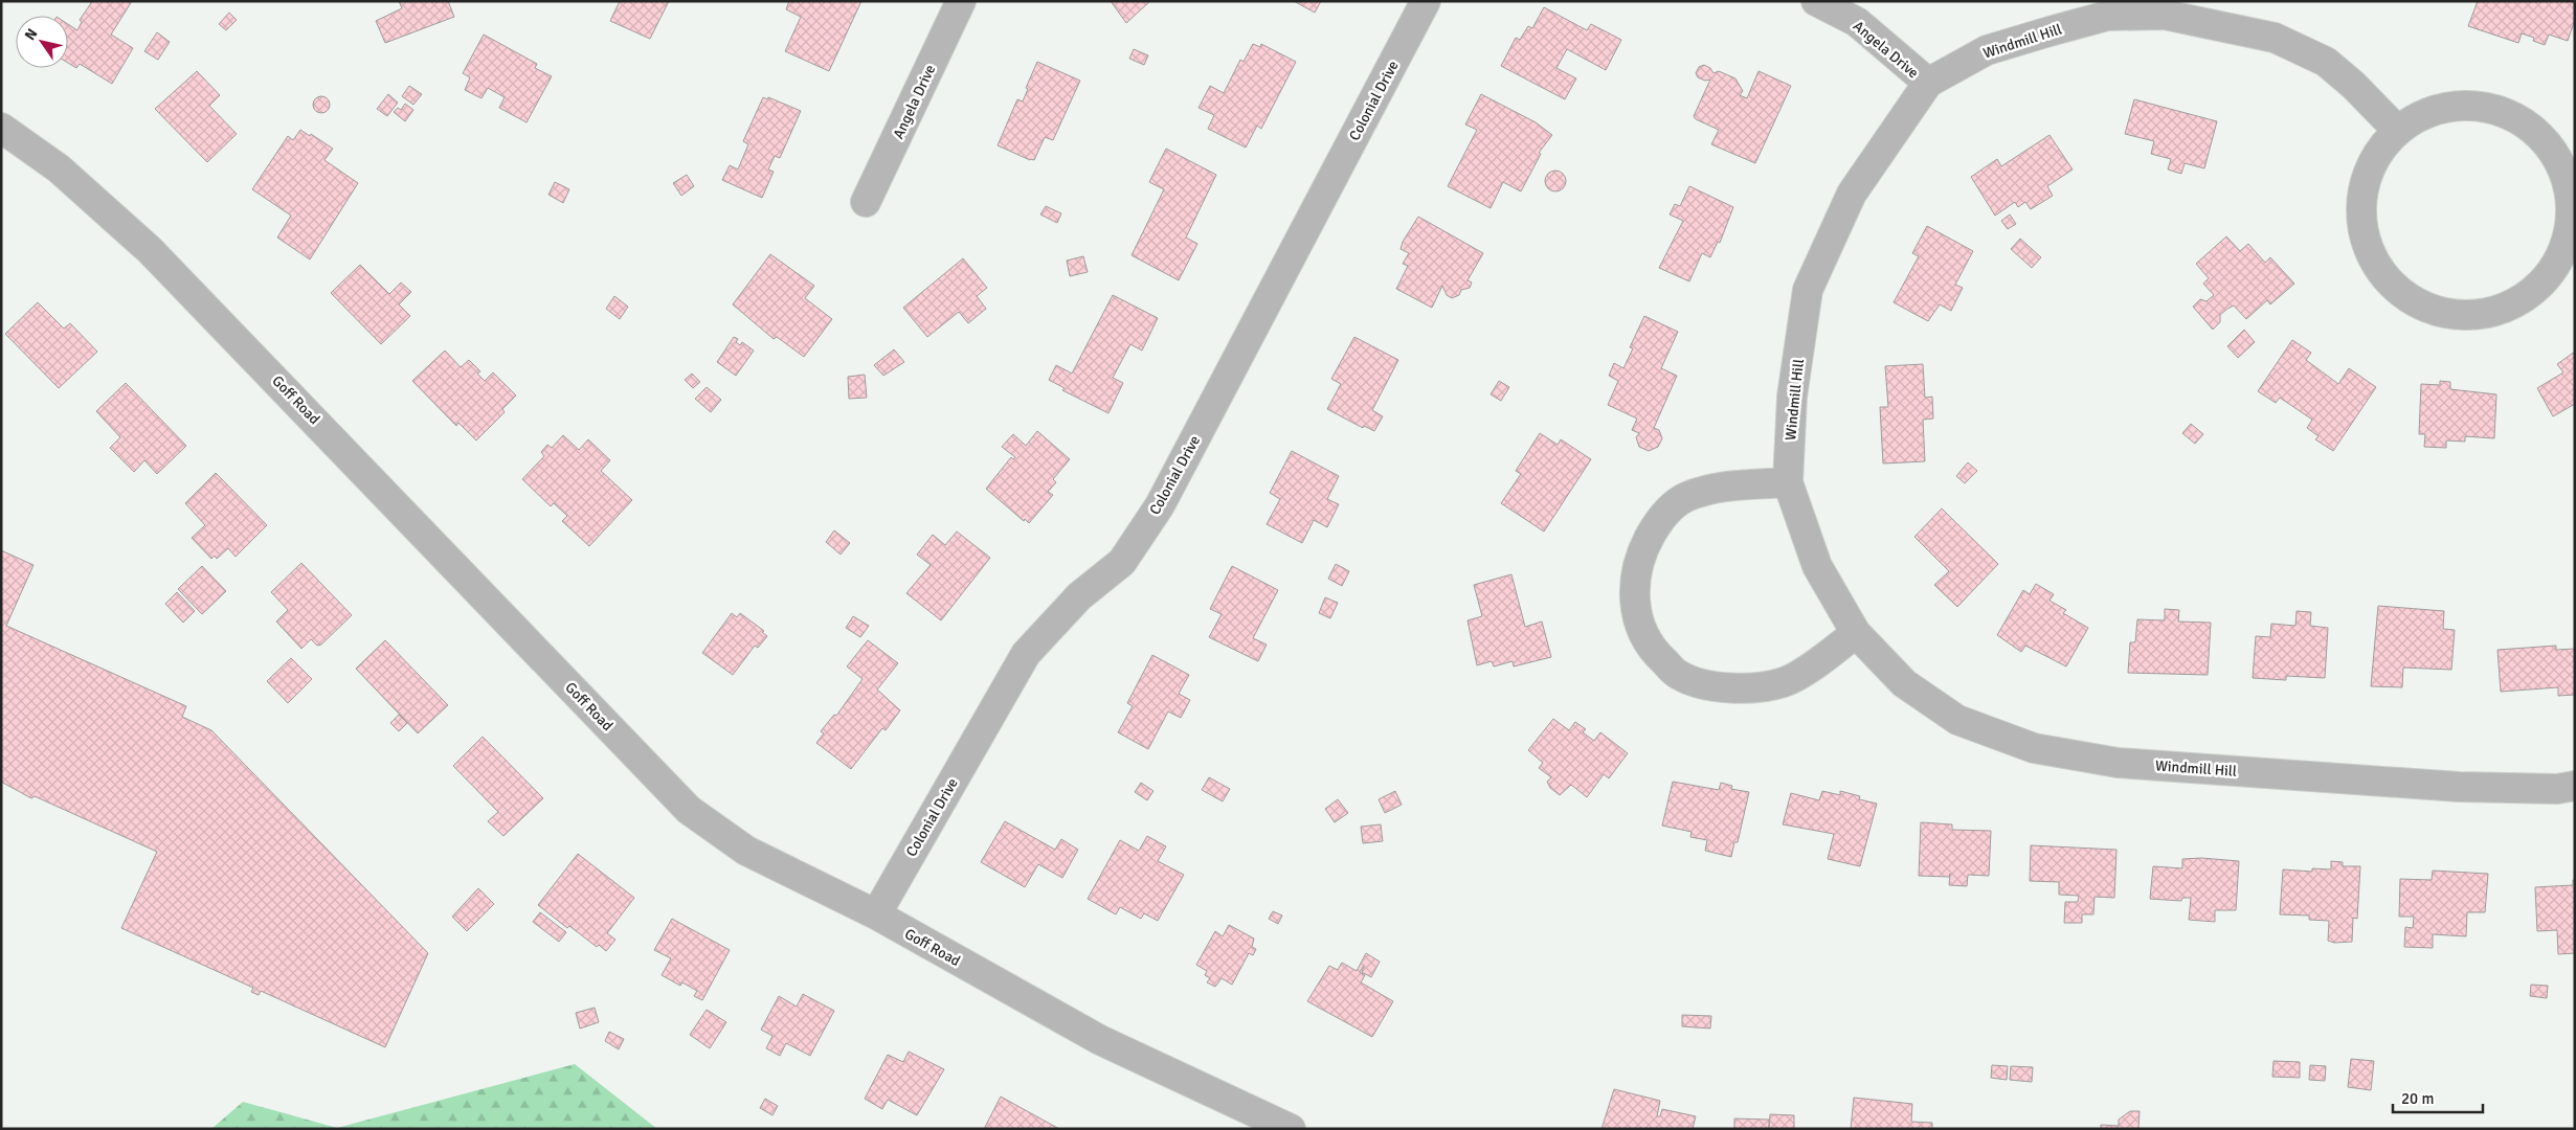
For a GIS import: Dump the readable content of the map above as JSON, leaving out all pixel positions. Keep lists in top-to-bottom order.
{
  "streets": {
    "street": [
      "Windmill Hill",
      "Angela Drive",
      "Colonial Drive",
      "Goff Road"
    ]
  },
  "crossings": [
    ["Windmill Hill", "Angela Drive"],
    ["Colonial Drive", "Goff Road"]
  ],
  "scale_bar": "20 m",
  "north": "top left"
}
